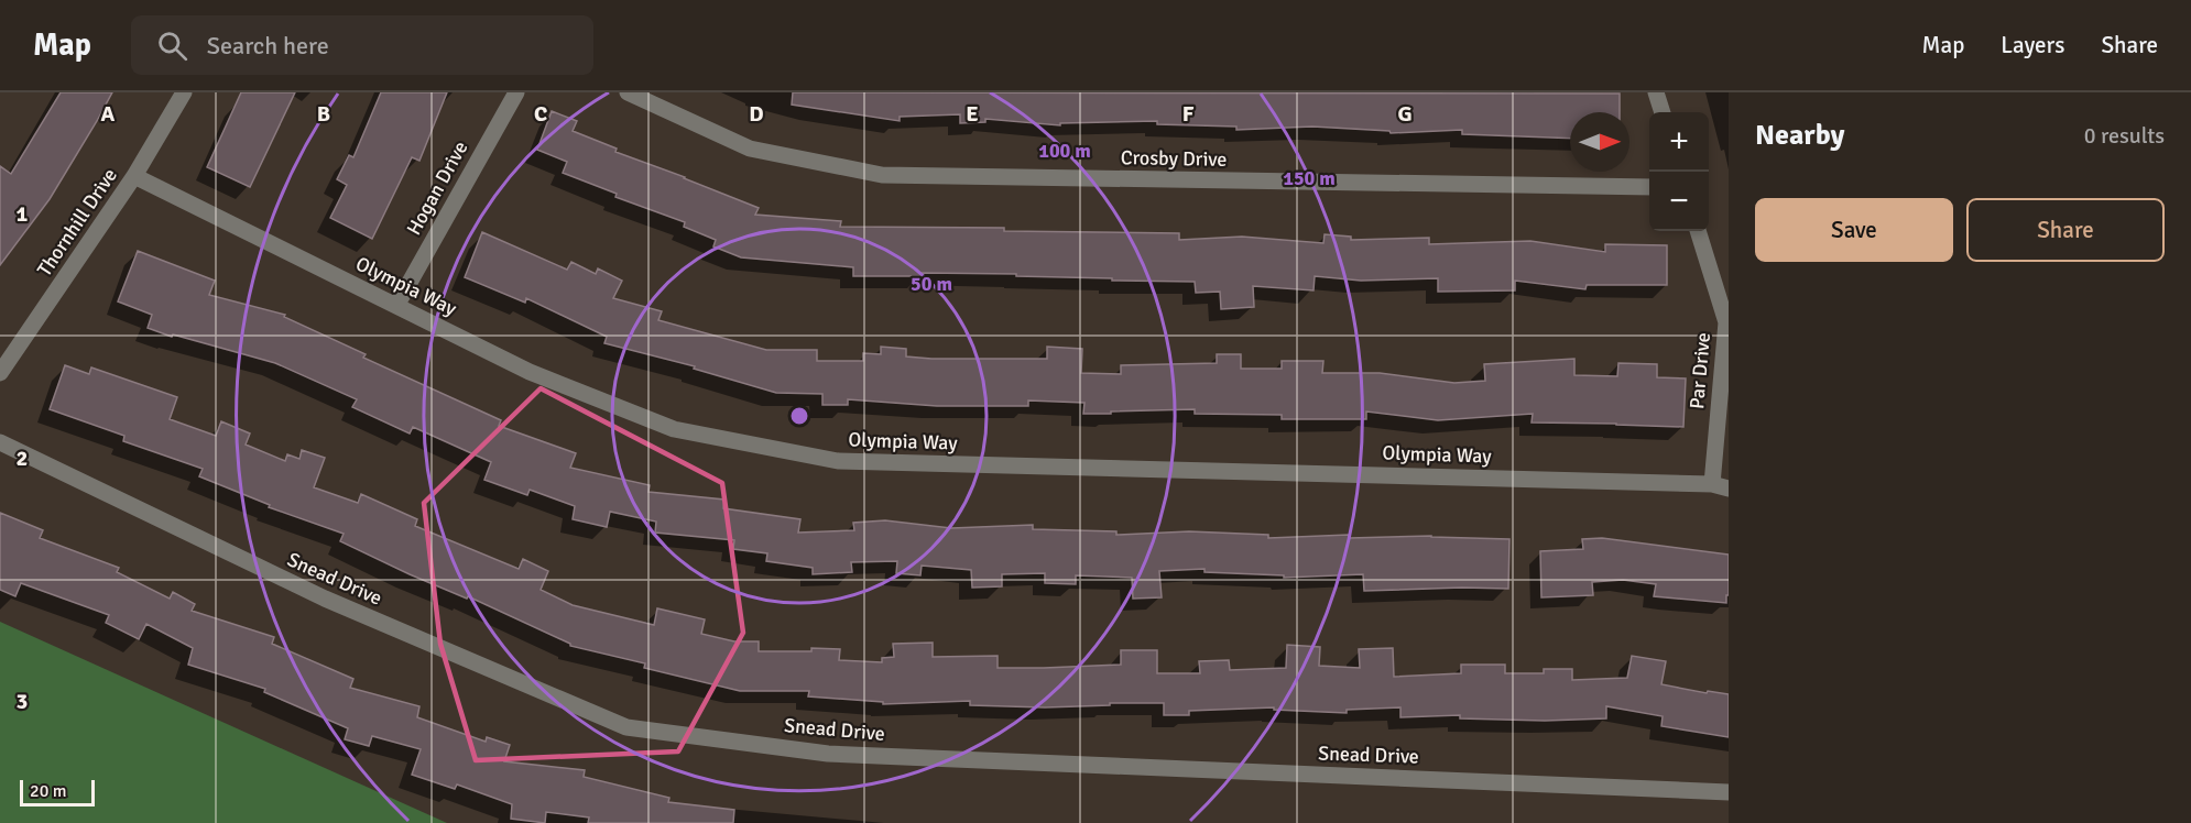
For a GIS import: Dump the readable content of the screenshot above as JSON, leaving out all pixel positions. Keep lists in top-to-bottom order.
{
  "streets": {
    "street": [
      "Crosby Drive",
      "Hogan Drive",
      "Thornhill Drive",
      "Olympia Way",
      "Par Drive",
      "Snead Drive"
    ]
  },
  "crossings": [
    ["Hogan Drive", "Olympia Way"],
    ["Thornhill Drive", "Olympia Way"],
    ["Olympia Way", "Par Drive"]
  ],
  "scale_bar": "20 m",
  "north": "right",
  "page": {
    "header": "Map",
    "search": "Search here",
    "nav": ["Map", "Layers", "Share"],
    "heading": ["Nearby", "0 results"],
    "map_buttons": ["+", "−"],
    "buttons": ["Save", "Share"],
    "scale": "20 m"
  },
  "grid": {
    "columns": [
      "A",
      "B",
      "C",
      "D",
      "E",
      "F",
      "G"
    ],
    "rows": ["1", "2", "3"]
  },
  "rings": ["100 m", "150 m", "50 m"]
}
